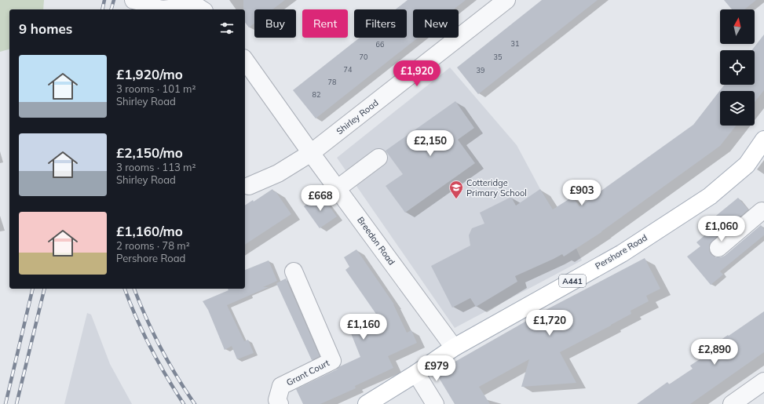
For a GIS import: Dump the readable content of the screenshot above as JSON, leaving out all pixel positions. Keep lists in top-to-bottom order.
{
  "streets": {
    "main road": ["Pershore Road", "A441"],
    "street": ["Shirley Road", "Breedon Road", "Grant Court"]
  },
  "crossings": [
    ["Shirley Road", "Breedon Road"],
    ["Breedon Road", "Pershore Road"]
  ],
  "places": {
    "school or university": ["Cotteridge Primary School"]
  },
  "house_numbers": [
    "31",
    "66",
    "70",
    "35",
    "74",
    "39",
    "78",
    "82"
  ],
  "north": "top",
  "page": {
    "chip": [
      "Buy",
      "Rent",
      "Filters",
      "New"
    ],
    "heading": "9 homes",
    "list": [
      {
        "name": "£1,920/mo",
        "note": "3 rooms · 101 m² · Shirley Road"
      },
      {
        "name": "£2,150/mo",
        "note": "3 rooms · 113 m² · Shirley Road"
      },
      {
        "name": "£1,160/mo",
        "note": "2 rooms · 78 m² · Pershore Road"
      }
    ],
    "price": [
      "£1,920",
      "£2,150",
      "£903",
      "£668",
      "£1,060",
      "£1,720",
      "£1,160",
      "£2,890",
      "£979"
    ]
  }
}
